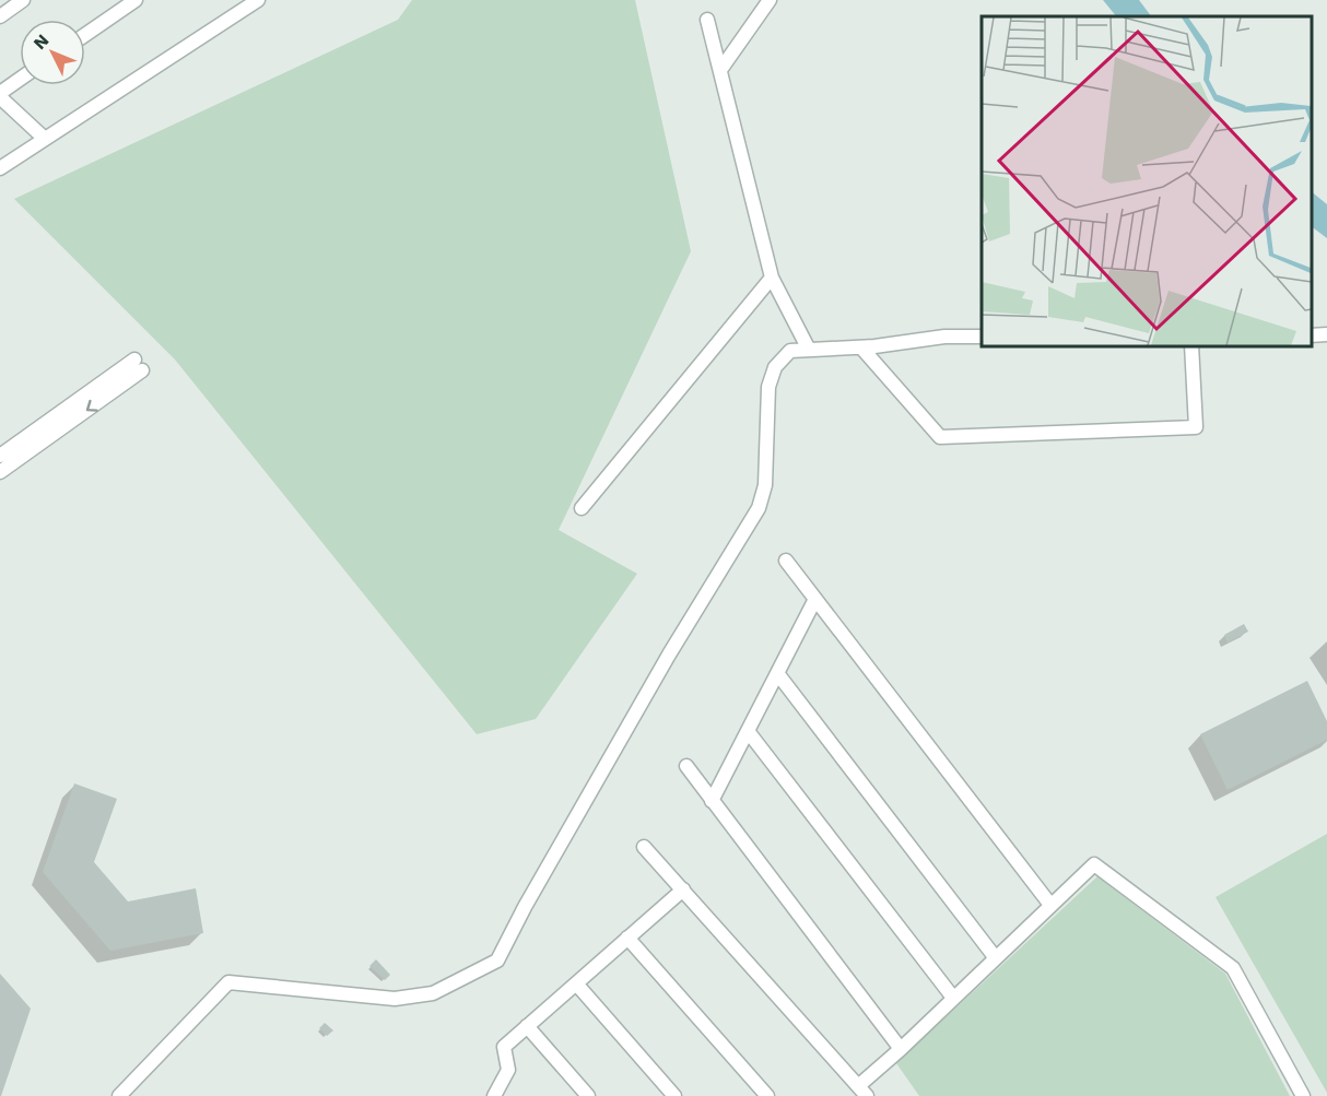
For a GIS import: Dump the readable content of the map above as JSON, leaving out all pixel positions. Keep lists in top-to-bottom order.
{
  "north": "top left"
}
